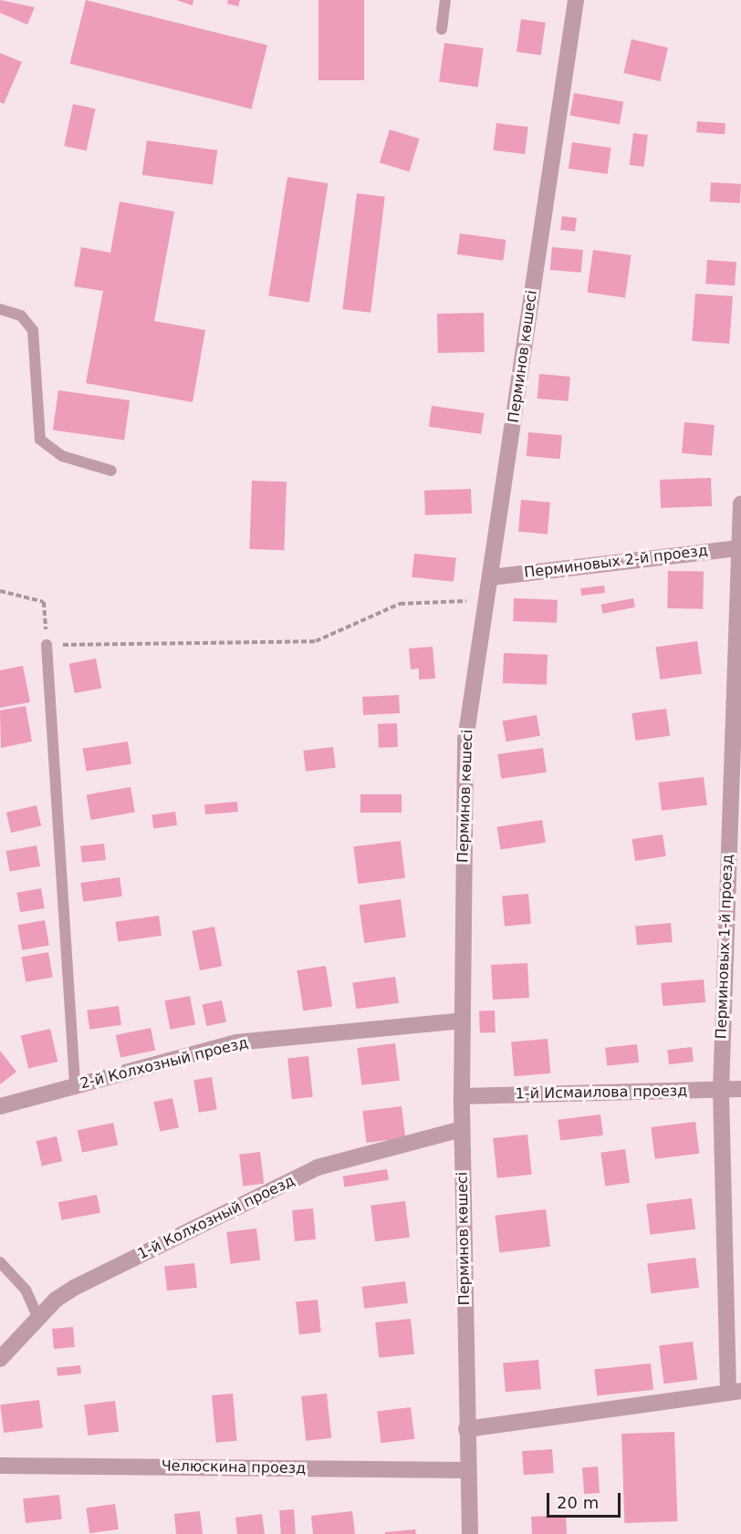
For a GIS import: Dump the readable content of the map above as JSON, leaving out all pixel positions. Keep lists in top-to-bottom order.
{
  "streets": {
    "street": [
      "Перминов көшесі",
      "Перминовых 2-й проезд",
      "Перминовых 1-й проезд",
      "2-й Колхозный проезд",
      "1-й Исмаилова проезд",
      "1-й Колхозный проезд",
      "Челюскина проезд"
    ]
  },
  "crossings": [
    ["Перминов көшесі", "Перминовых 2-й проезд"],
    ["Перминов көшесі", "2-й Колхозный проезд"],
    ["Перминов көшесі", "1-й Исмаилова проезд"],
    ["Перминов көшесі", "1-й Колхозный проезд"],
    ["Перминов көшесі", "Челюскина проезд"],
    ["Перминовых 2-й проезд", "Перминовых 1-й проезд"],
    ["Перминовых 1-й проезд", "1-й Исмаилова проезд"]
  ],
  "scale_bar": "20 m"
}
